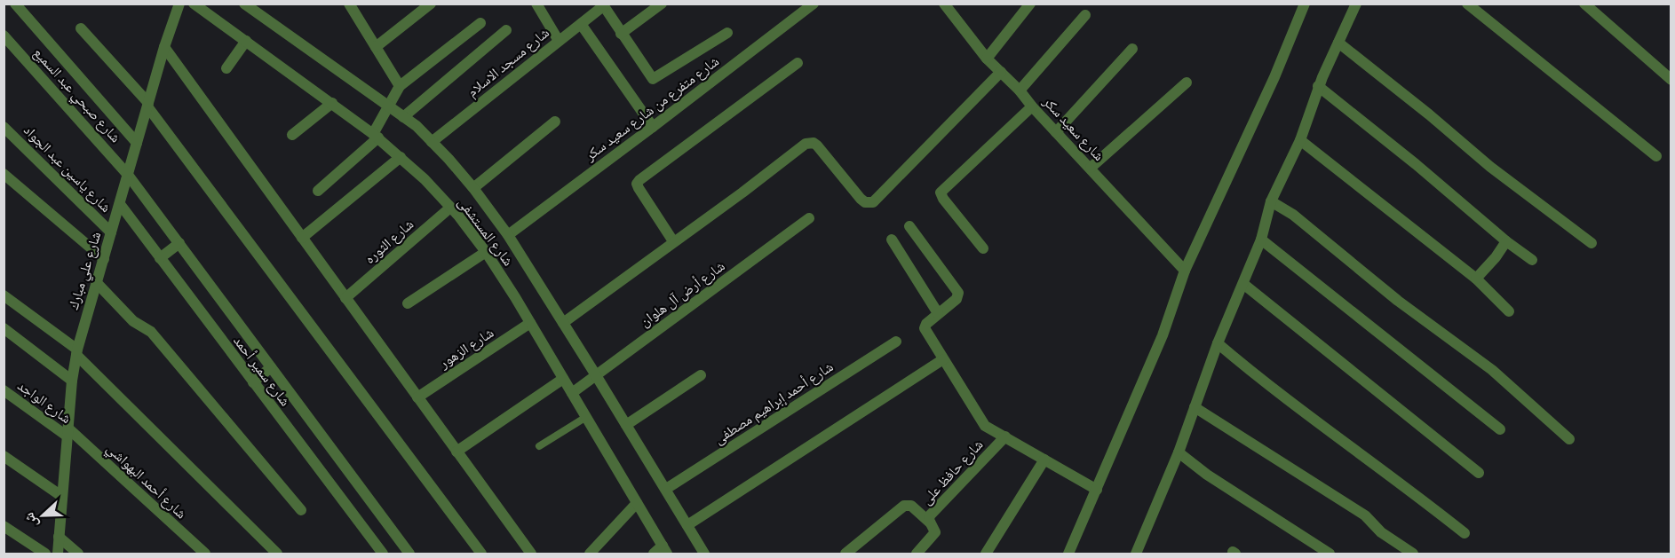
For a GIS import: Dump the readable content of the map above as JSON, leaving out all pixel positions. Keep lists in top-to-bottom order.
{
  "streets": {
    "street": [
      "شارع مسجد الاسلام",
      "شارع صبحي عبد السميع",
      "شارع متفرع من شارع سعيد سكر",
      "شارع سعيد سكر",
      "شارع ياسين عبد الجواد",
      "شارع المستشفى",
      "شارع الثوره",
      "شارع علي مبارك",
      "شارع أرض آل هلوان",
      "شارع الزهور",
      "شارع سمير أحمد",
      "شارع الواجد",
      "شارع أحمد إبراهيم مصطفى",
      "شارع حافظ على",
      "شارع أحمد البهواشي"
    ]
  },
  "crossings": [
    ["شارع مسجد الاسلام", "شارع المستشفى"],
    ["شارع صبحي عبد السميع", "شارع علي مبارك"],
    ["شارع متفرع من شارع سعيد سكر", "شارع المستشفى"],
    ["شارع ياسين عبد الجواد", "شارع علي مبارك"],
    ["شارع المستشفى", "شارع الثوره"],
    ["شارع المستشفى", "شارع أرض آل هلوان"],
    ["شارع المستشفى", "شارع الزهور"],
    ["شارع المستشفى", "شارع أحمد إبراهيم مصطفى"],
    ["شارع علي مبارك", "شارع سمير أحمد"],
    ["شارع علي مبارك", "شارع الواجد"],
    ["شارع علي مبارك", "شارع أحمد البهواشي"],
    ["شارع الواجد", "شارع أحمد البهواشي"]
  ],
  "north": "left"
}
